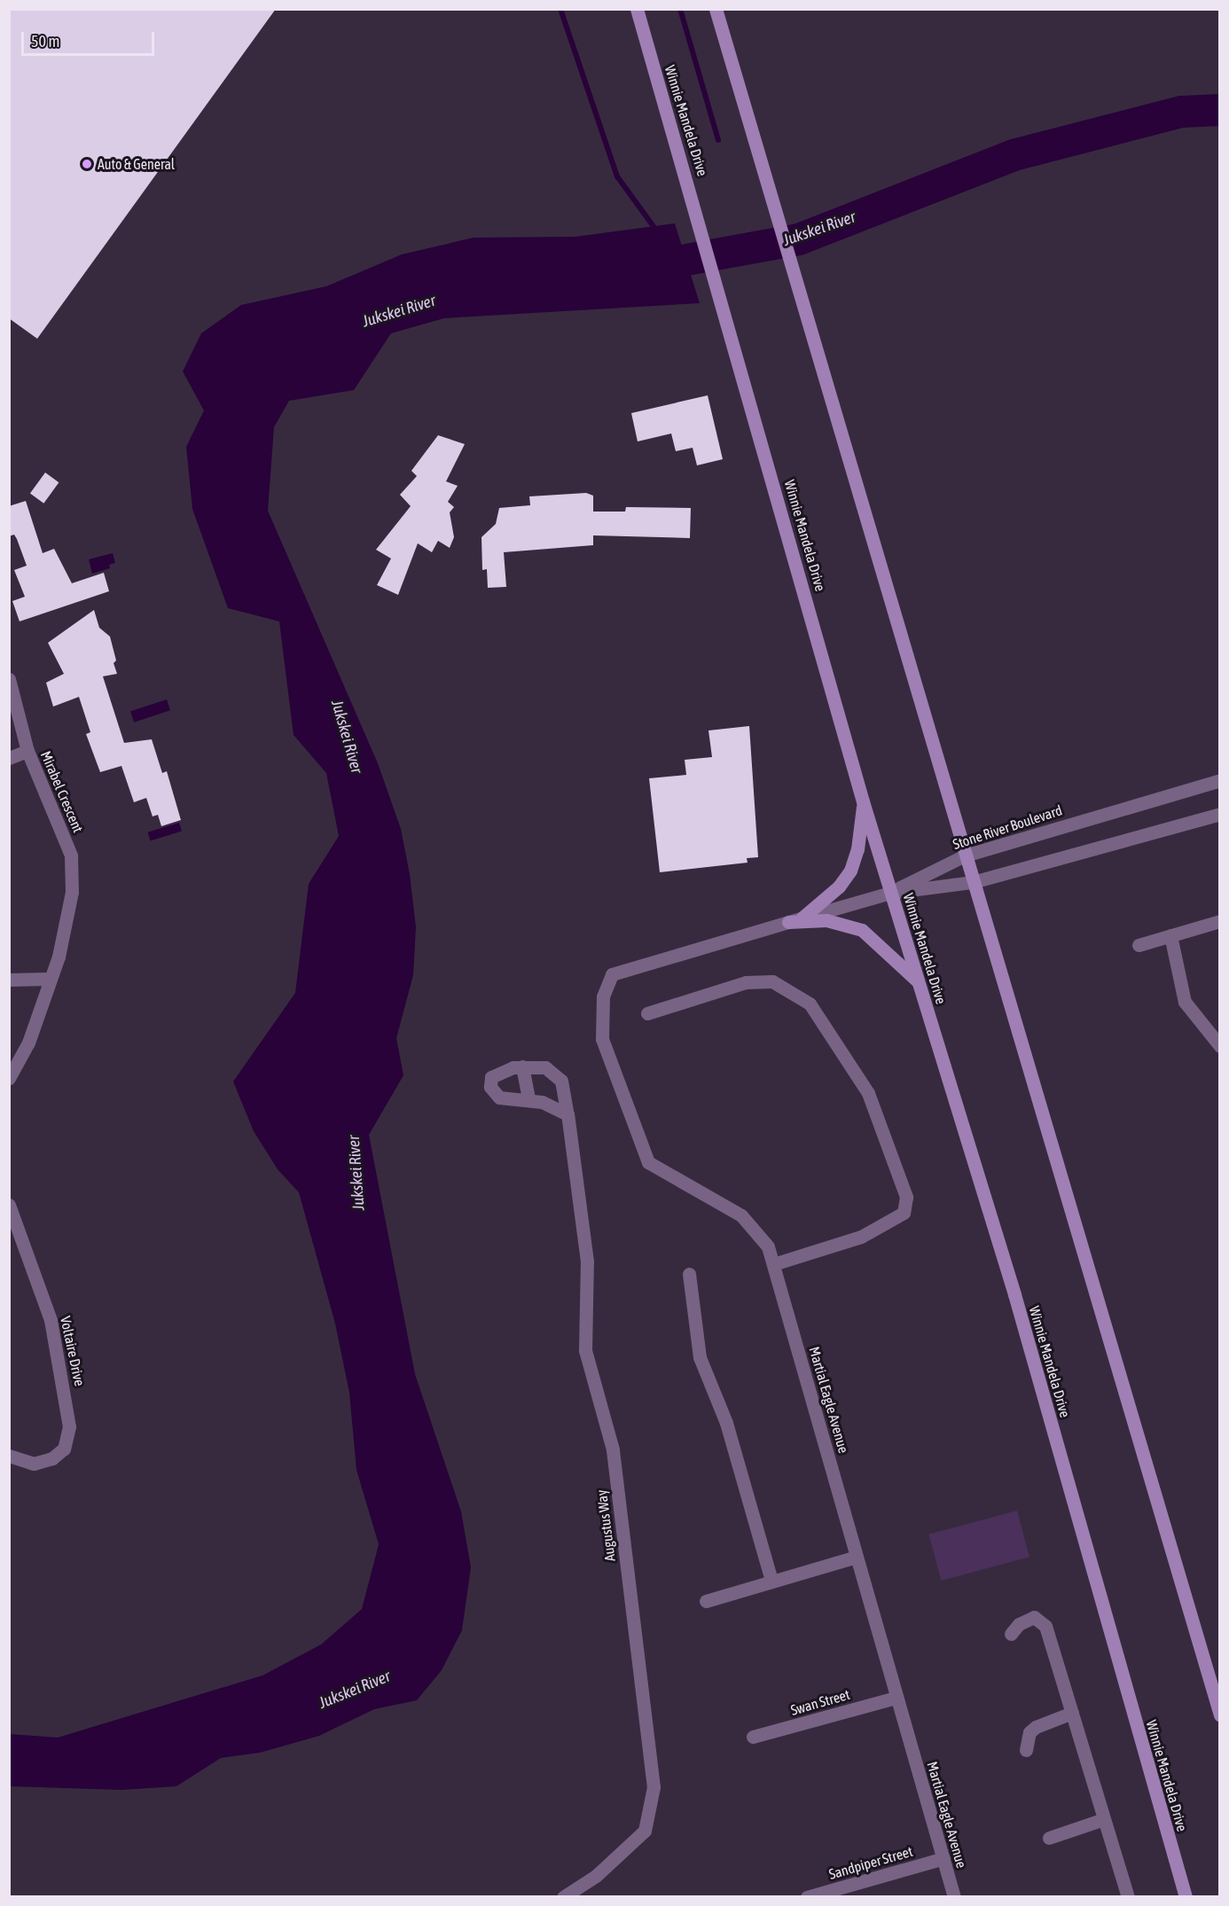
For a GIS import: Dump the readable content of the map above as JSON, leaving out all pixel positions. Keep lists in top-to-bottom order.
{
  "streets": {
    "main road": ["Winnie Mandela Drive"],
    "street": [
      "Mirabel Crescent",
      "Stone River Boulevard",
      "Voltaire Drive",
      "Martial Eagle Avenue",
      "Augustus Way",
      "Swan Street",
      "Sandpiper Street"
    ]
  },
  "crossings": [
    ["Winnie Mandela Drive", "Stone River Boulevard"],
    ["Martial Eagle Avenue", "Swan Street"],
    ["Martial Eagle Avenue", "Sandpiper Street"]
  ],
  "water": ["Jukskei River"],
  "places": ["Auto & General"],
  "scale_bar": "50 m"
}
